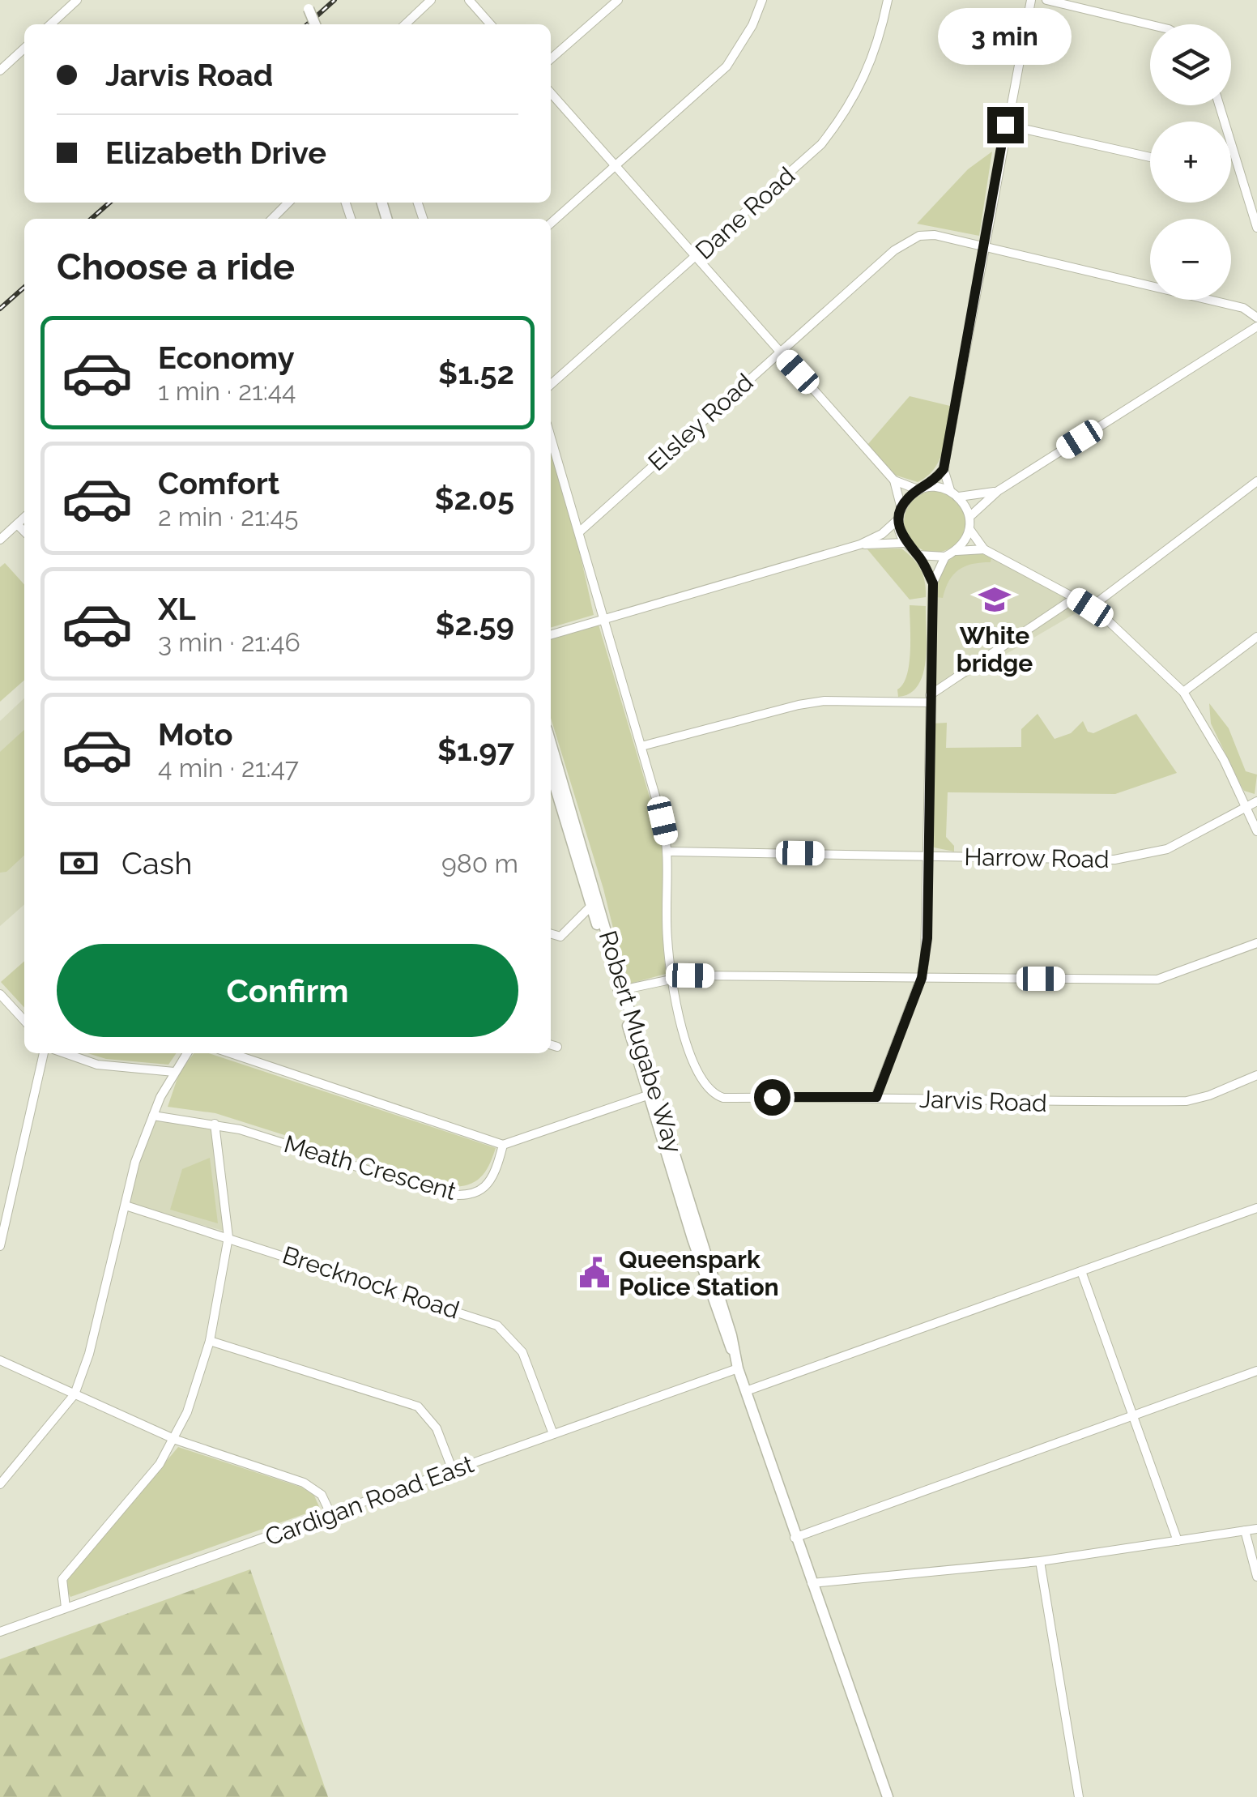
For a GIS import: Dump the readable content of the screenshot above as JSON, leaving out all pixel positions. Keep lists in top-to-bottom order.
{
  "streets": {
    "main road": ["Robert Mugabe Way"],
    "street": [
      "Dane Road",
      "Elsley Road",
      "Harrow Road",
      "Jarvis Road",
      "Meath Crescent",
      "Brecknock Road",
      "Cardigan Road East"
    ]
  },
  "crossings": [
    ["Elsley Road", "Jarvis Road"],
    ["Harrow Road", "Jarvis Road"],
    ["Robert Mugabe Way", "Cardigan Road East"],
    ["Brecknock Road", "Cardigan Road East"]
  ],
  "places": {
    "school or university": ["White bridge"],
    "public building": ["Queenspark Police Station"]
  },
  "page": {
    "bubble": "3 min",
    "map_buttons": ["+", "−"],
    "banner": ["Jarvis Road", "Elizabeth Drive"],
    "heading": "Choose a ride",
    "list": [
      {
        "name": "Economy",
        "note": "1 min · 21:44",
        "value": "$1.52"
      },
      {
        "name": "Comfort",
        "note": "2 min · 21:45",
        "value": "$2.05"
      },
      {
        "name": "XL",
        "note": "3 min · 21:46",
        "value": "$2.59"
      },
      {
        "name": "Moto",
        "note": "4 min · 21:47",
        "value": "$1.97"
      }
    ],
    "pay": ["Cash", "980 m"],
    "buttons": "Confirm"
  }
}
